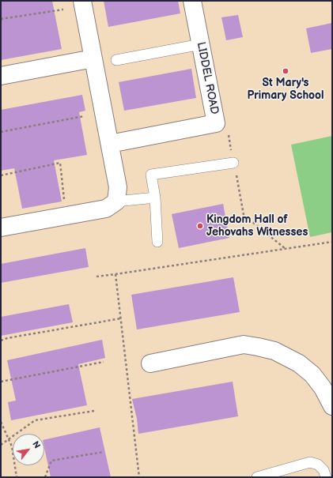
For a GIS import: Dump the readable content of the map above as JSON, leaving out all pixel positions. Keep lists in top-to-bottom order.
{
  "streets": {
    "street": ["LIDDEL ROAD"]
  },
  "places": ["St Mary's Primary School", "Kingdom Hall of Jehovahs Witnesses"],
  "north": "top right"
}
